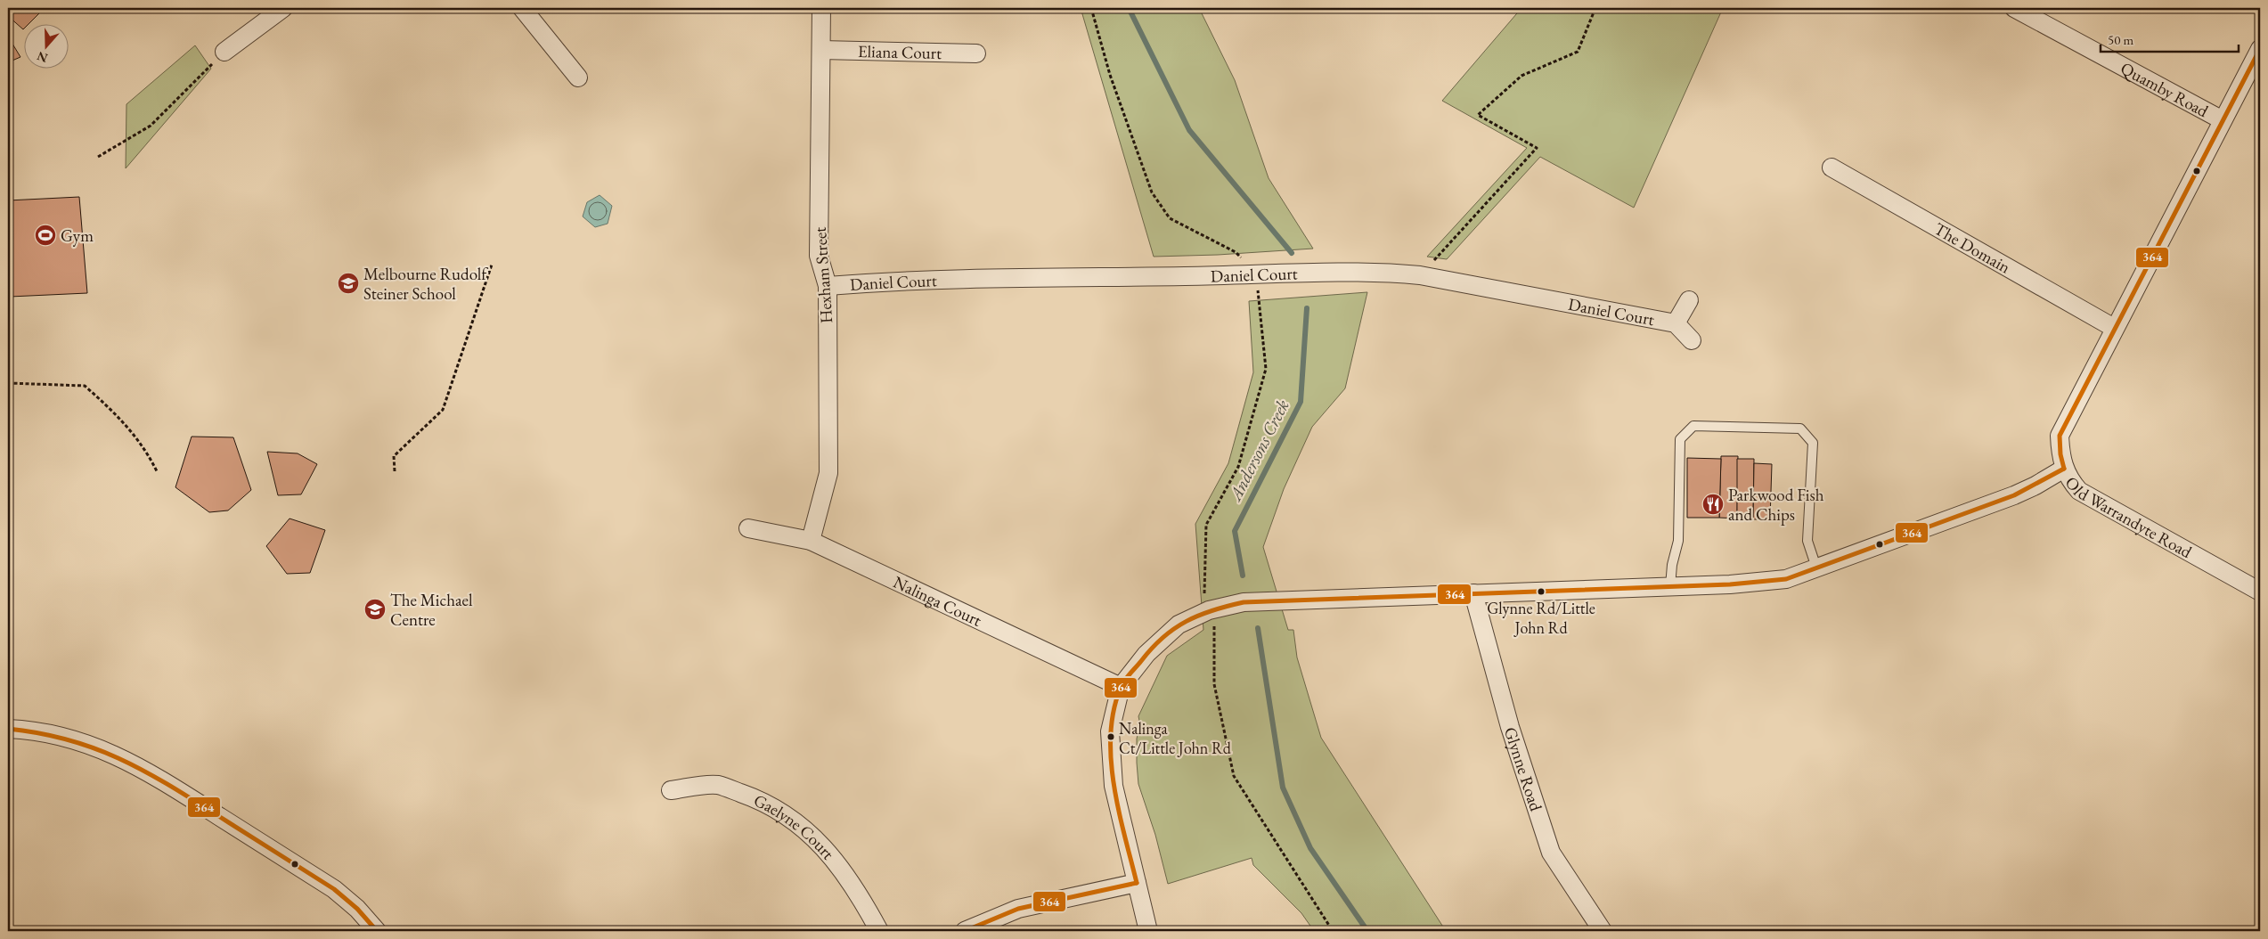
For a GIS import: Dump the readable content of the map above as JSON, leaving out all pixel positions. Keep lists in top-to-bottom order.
{
  "streets": {
    "street": [
      "Eliana Court",
      "Quamby Road",
      "The Domain",
      "Daniel Court",
      "Hexham Street",
      "Old Warrandyte Road",
      "Nalinga Court",
      "Glynne Road",
      "Gaelyne Court"
    ]
  },
  "crossings": [
    ["Eliana Court", "Hexham Street"],
    ["Quamby Road", "Old Warrandyte Road"],
    ["The Domain", "Old Warrandyte Road"],
    ["Daniel Court", "Hexham Street"],
    ["Hexham Street", "Nalinga Court"]
  ],
  "water": ["Andersons Creek"],
  "places": {
    "sports": ["Gym"],
    "school or university": ["Melbourne Rudolf Steiner School", "The Michael Centre"],
    "restaurant": ["Parkwood Fish and Chips"],
    "other": ["Glynne Rd/Little John Rd", "Nalinga Ct/Little John Rd"]
  },
  "lines": ["transit line 364"],
  "scale_bar": "50 m",
  "north": "bottom"
}
